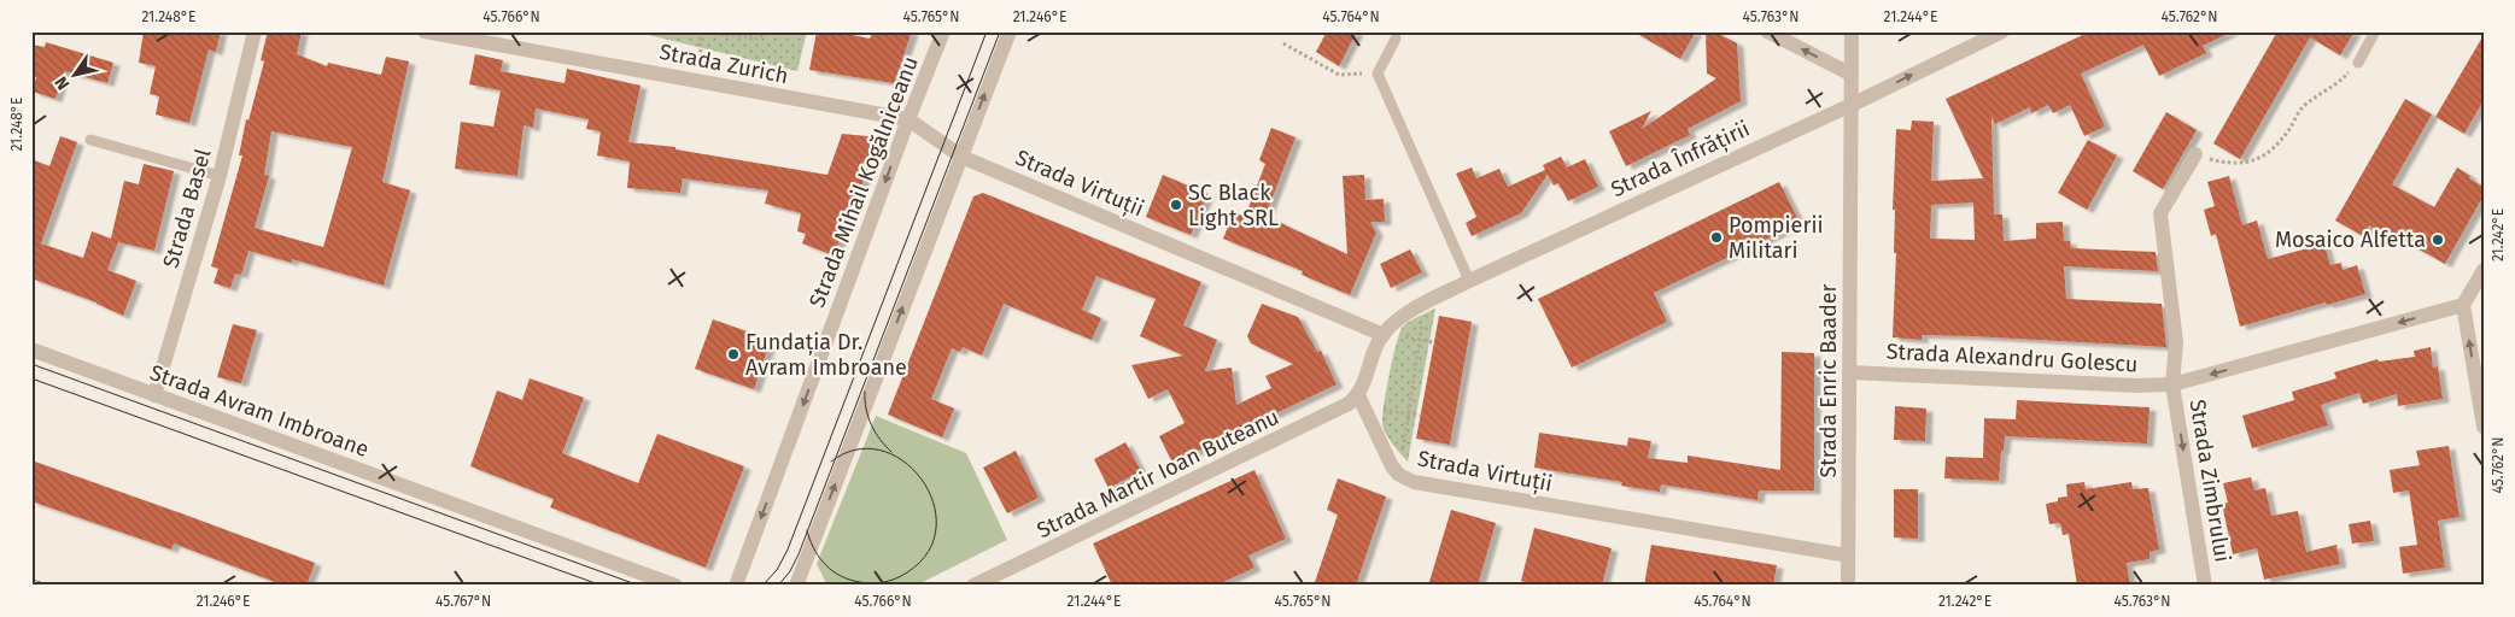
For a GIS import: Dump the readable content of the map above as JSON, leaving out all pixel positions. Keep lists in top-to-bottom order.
{
  "streets": {
    "street": [
      "Strada Zurich",
      "Strada Înfrățirii",
      "Strada Mihail Kogălniceanu",
      "Strada Virtuții",
      "Strada Basel",
      "Strada Alexandru Golescu",
      "Strada Enric Baader",
      "Strada Avram Imbroane",
      "Strada Martir Ioan Buteanu",
      "Strada Zimbrului"
    ]
  },
  "crossings": [
    ["Strada Zurich", "Strada Mihail Kogălniceanu"],
    ["Strada Zurich", "Strada Virtuții"],
    ["Strada Înfrățirii", "Strada Virtuții"],
    ["Strada Înfrățirii", "Strada Enric Baader"],
    ["Strada Mihail Kogălniceanu", "Strada Virtuții"],
    ["Strada Virtuții", "Strada Enric Baader"],
    ["Strada Virtuții", "Strada Martir Ioan Buteanu"],
    ["Strada Basel", "Strada Avram Imbroane"],
    ["Strada Alexandru Golescu", "Strada Enric Baader"],
    ["Strada Alexandru Golescu", "Strada Zimbrului"]
  ],
  "one_way": ["Strada Alexandru Golescu", "Strada Zimbrului"],
  "places": [
    "SC Black Light SRL",
    "Pompierii Militari",
    "Mosaico Alfetta",
    "Fundația Dr. Avram Imbroane"
  ],
  "north": "bottom left",
  "coordinates": [
    "21.248°E",
    "45.766°N",
    "45.765°N",
    "21.246°E",
    "45.764°N",
    "45.763°N",
    "21.244°E",
    "45.762°N",
    "21.242°E",
    "45.767°N"
  ]
}
